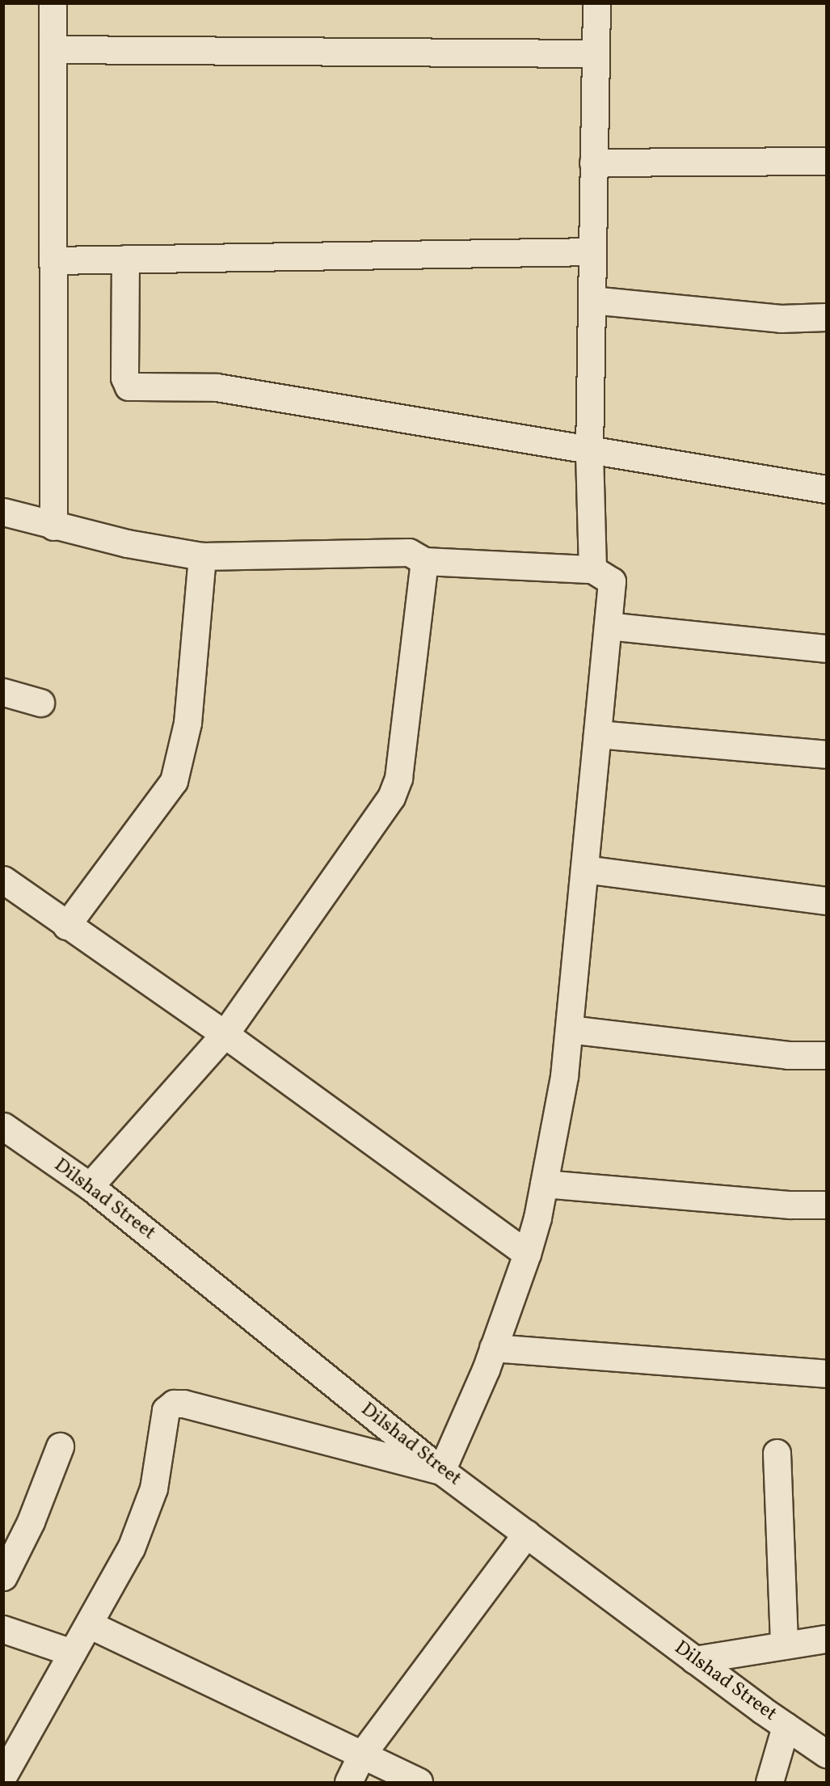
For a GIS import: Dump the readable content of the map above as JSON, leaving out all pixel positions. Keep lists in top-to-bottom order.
{
  "streets": {
    "street": ["Dilshad Street"]
  }
}
